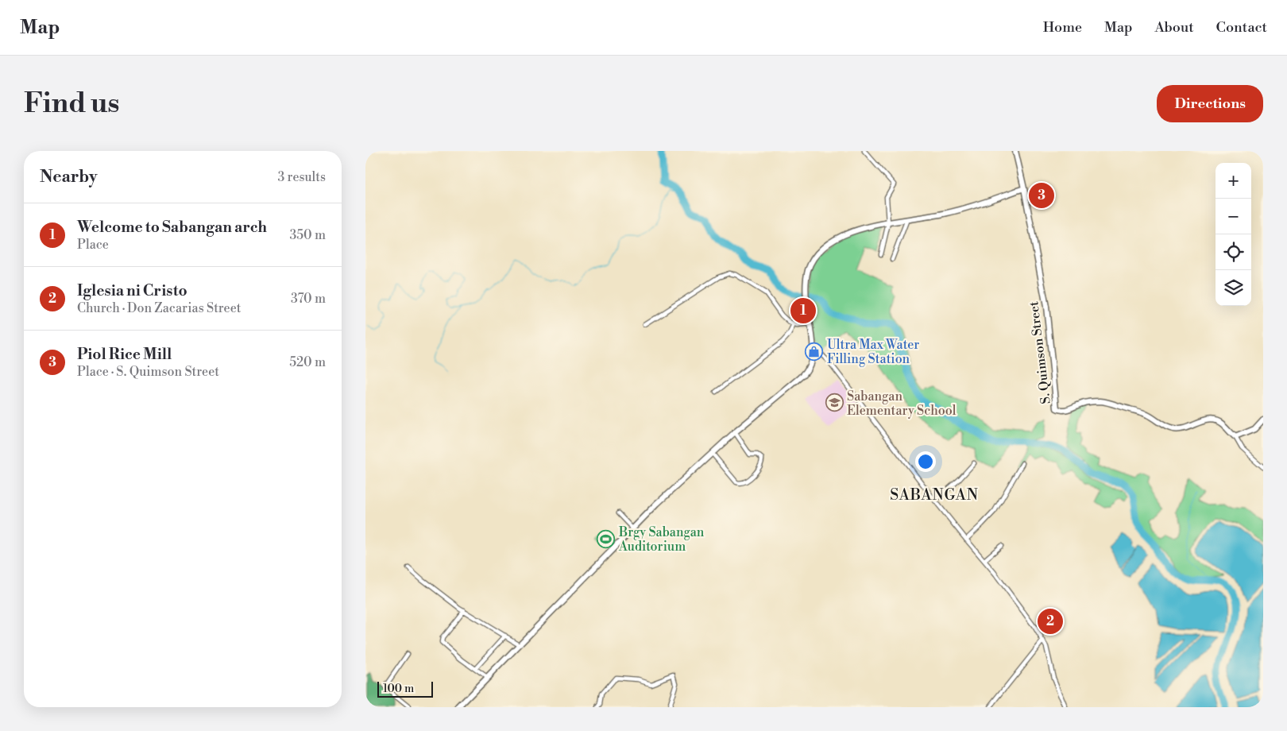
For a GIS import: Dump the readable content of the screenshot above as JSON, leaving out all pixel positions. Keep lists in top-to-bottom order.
{
  "streets": {
    "street": ["S. Quimson Street"]
  },
  "districts": ["SABANGAN"],
  "places": {
    "shop": ["Ultra Max Water Filling Station"],
    "school or university": ["Sabangan Elementary School"],
    "sports": ["Brgy Sabangan Auditorium"]
  },
  "scale_bar": "100 m",
  "page": {
    "header": "Map",
    "nav": [
      "Home",
      "Map",
      "About",
      "Contact"
    ],
    "buttons": "Directions",
    "title": "Find us",
    "heading": ["Nearby", "3 results"],
    "map_buttons": ["+", "−"],
    "pins": ["3", "1", "2"],
    "list": [
      {
        "mark": "1",
        "name": "Welcome to Sabangan arch",
        "note": "Place",
        "value": "350 m"
      },
      {
        "mark": "2",
        "name": "Iglesia ni Cristo",
        "note": "Church · Don Zacarias Street",
        "value": "370 m"
      },
      {
        "mark": "3",
        "name": "Piol Rice Mill",
        "note": "Place · S. Quimson Street",
        "value": "520 m"
      }
    ],
    "scale": "100 m"
  }
}
